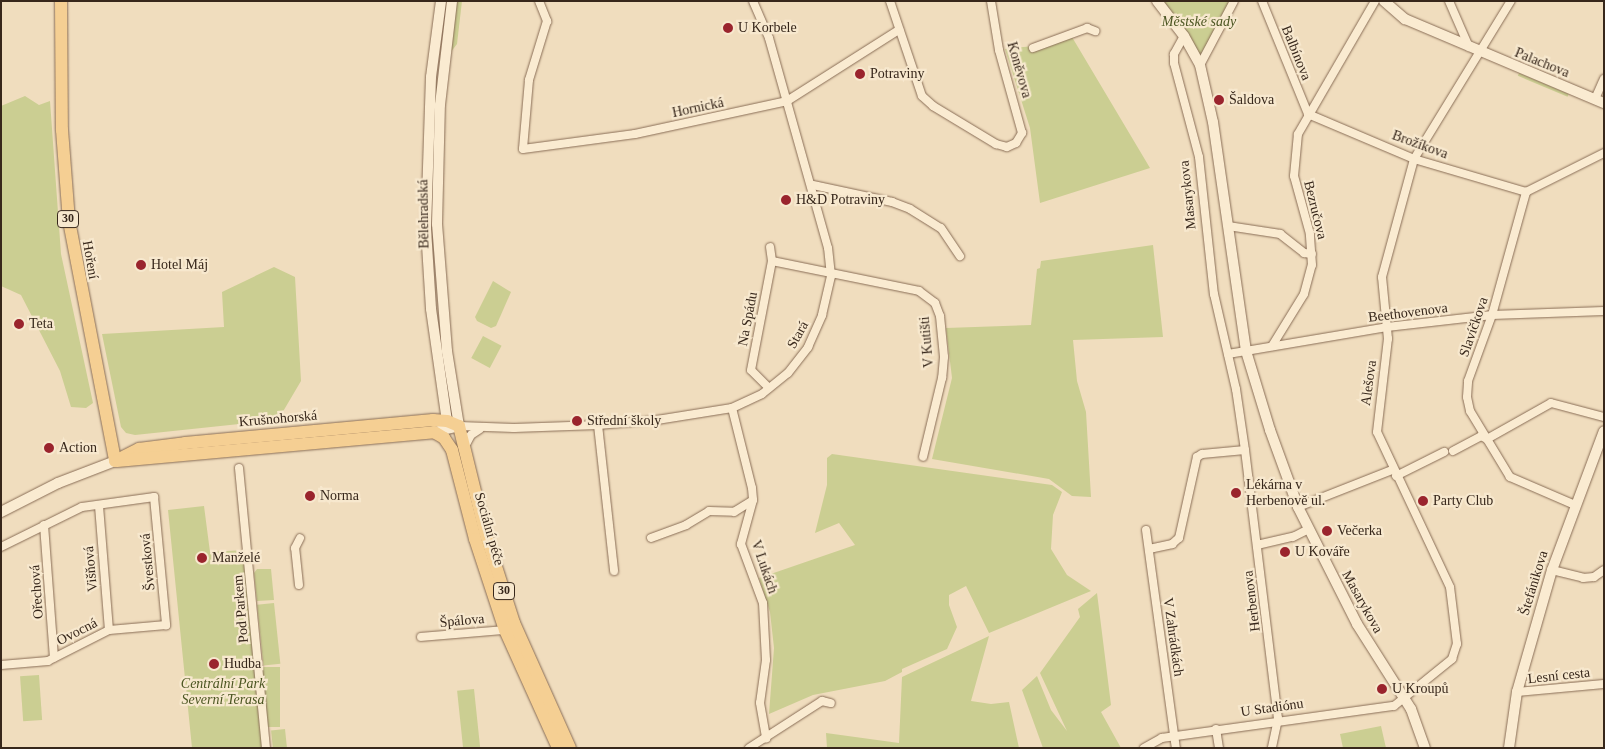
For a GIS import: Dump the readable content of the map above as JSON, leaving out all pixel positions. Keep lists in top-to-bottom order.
{
  "streets": {
    "main road": [
      "30",
      "Hoření",
      "Krušnohorská",
      "Sociální péče"
    ],
    "street": [
      "Balbínova",
      "Palachova",
      "Koněvova",
      "Hornická",
      "Brožíkova",
      "Masarykova",
      "Bezručova",
      "Bělehradská",
      "Beethovenova",
      "Na Spádu",
      "Slavíčkova",
      "Stará",
      "V Kutišti",
      "Alešova",
      "Švestková",
      "V Lukách",
      "Višňová",
      "Štefánikova",
      "Ořechová",
      "Herbenova",
      "Pod Parkem",
      "Špálova",
      "Ovocná",
      "V Zahrádkách",
      "Lesní cesta",
      "U Stadiónu"
    ]
  },
  "crossings": [
    ["Balbínova", "Brožíkova"],
    ["Balbínova", "Bezručova"],
    ["Palachova", "Alešova"],
    ["Koněvova", "Hornická"],
    ["Hornická", "Stará"],
    ["Brožíkova", "Bezručova"],
    ["Brožíkova", "Slavíčkova"],
    ["Brožíkova", "Alešova"],
    ["Masarykova", "Beethovenova"],
    ["Masarykova", "Alešova"],
    ["Masarykova", "Herbenova"],
    ["Masarykova", "U Stadiónu"],
    ["Bezručova", "Beethovenova"],
    ["Bělehradská", "Stará"],
    ["Bělehradská", "Krušnohorská"],
    ["Bělehradská", "Sociální péče"],
    ["Hoření", "Krušnohorská"],
    ["Beethovenova", "Slavíčkova"],
    ["Beethovenova", "Alešova"],
    ["Na Spádu", "Stará"],
    ["Na Spádu", "V Kutišti"],
    ["Slavíčkova", "Štefánikova"],
    ["Stará", "V Kutišti"],
    ["Stará", "Krušnohorská"],
    ["Stará", "Sociální péče"],
    ["Stará", "V Lukách"],
    ["Alešova", "U Stadiónu"],
    ["Krušnohorská", "Sociální péče"],
    ["Sociální péče", "Špálova"],
    ["Švestková", "Višňová"],
    ["Švestková", "Ovocná"],
    ["Višňová", "Ovocná"],
    ["Štefánikova", "Lesní cesta"],
    ["Ořechová", "Ovocná"],
    ["Herbenova", "U Stadiónu"],
    ["V Zahrádkách", "U Stadiónu"]
  ],
  "parks": ["Městské sady", "Centrální Park Severní Terasa"],
  "places": [
    "U Korbele",
    "Potraviny",
    "Šaldova",
    "H&D Potraviny",
    "Hotel Máj",
    "Teta",
    "Střední školy",
    "Action",
    "Lékárna v Herbenově ul.",
    "Norma",
    "Party Club",
    "Večerka",
    "U Kováře",
    "Manželé",
    "Hudba",
    "U Kroupů"
  ]
}
